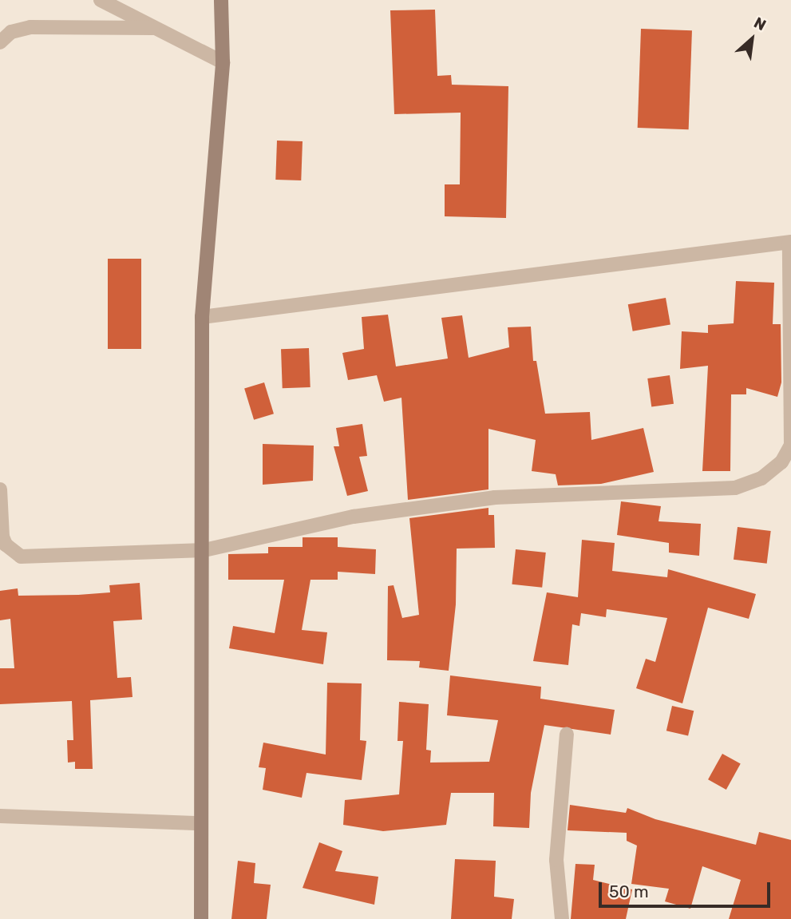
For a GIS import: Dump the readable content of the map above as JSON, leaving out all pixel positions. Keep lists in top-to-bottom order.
{
  "scale_bar": "50 m",
  "north": "top right"
}
